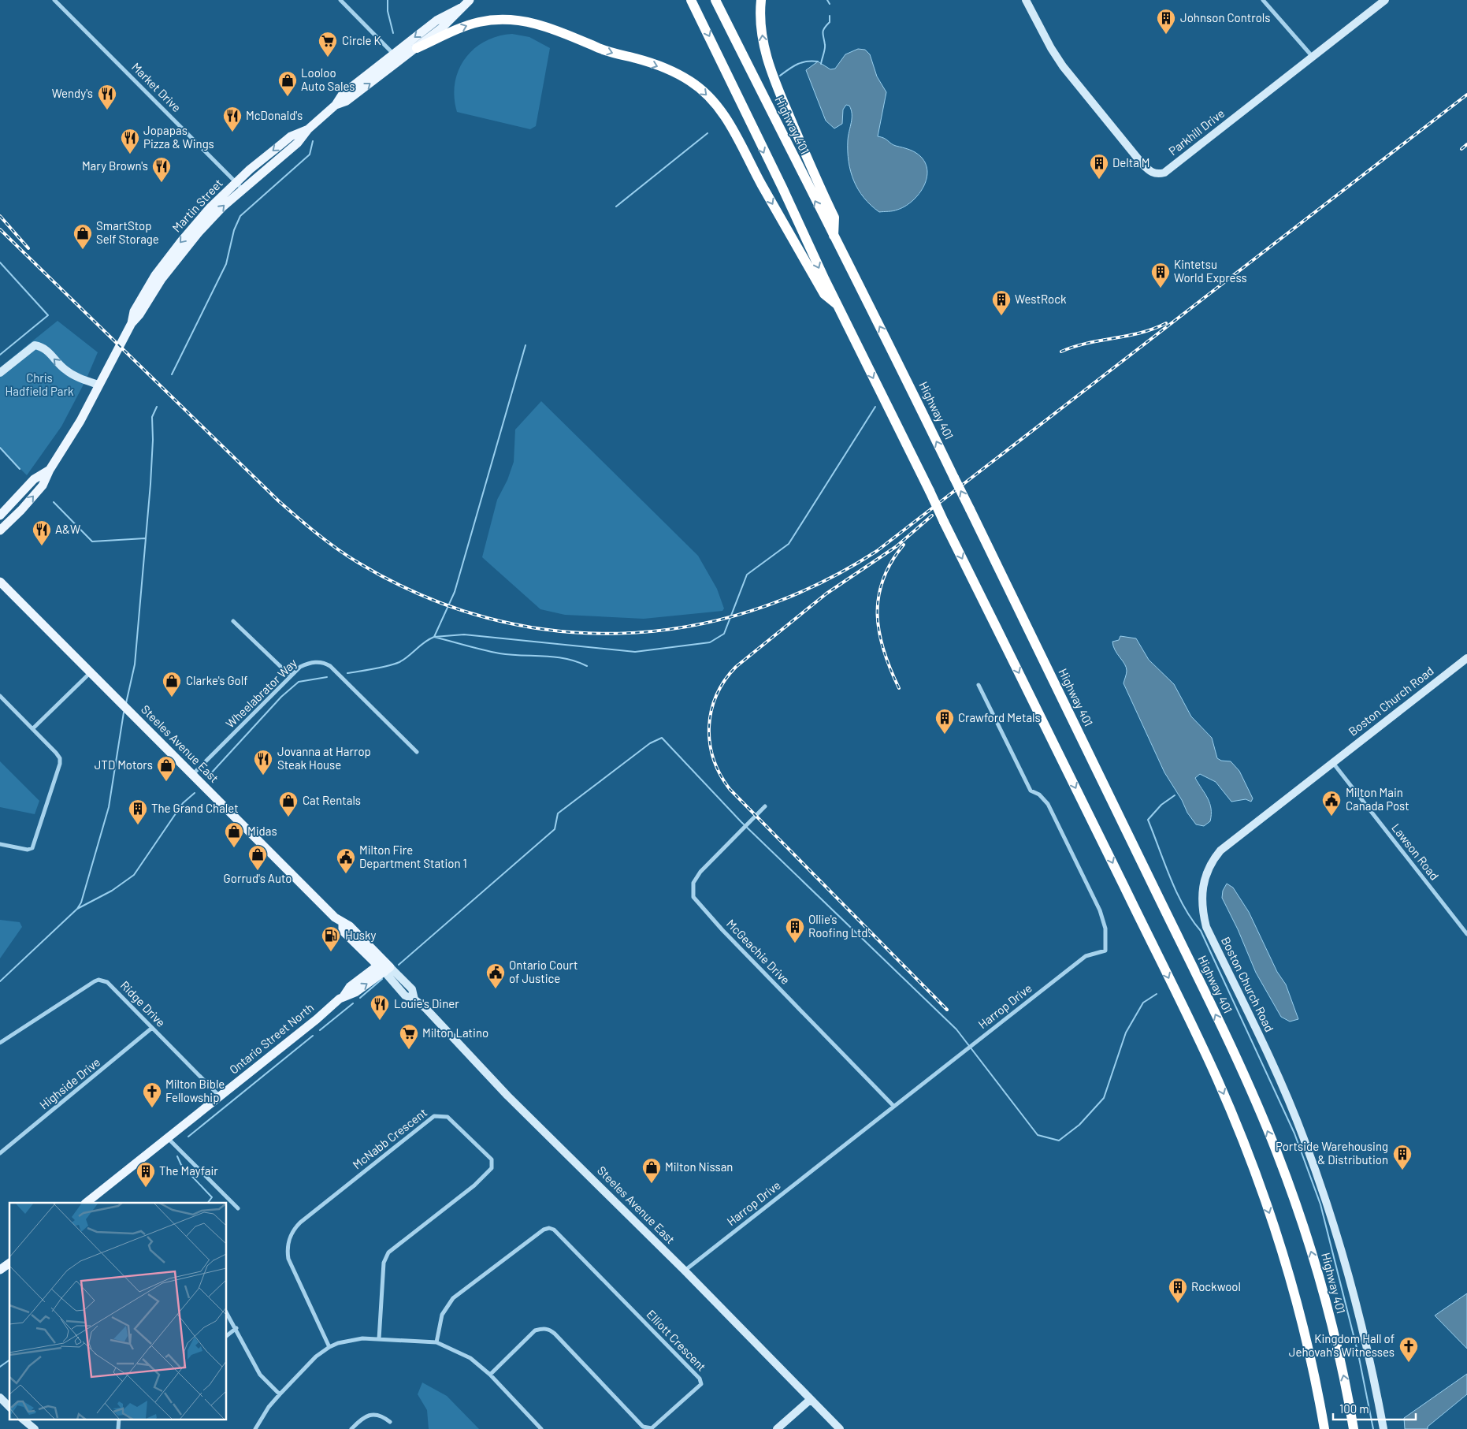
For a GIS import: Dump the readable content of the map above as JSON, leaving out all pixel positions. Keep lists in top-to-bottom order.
{
  "streets": {
    "highway": ["Highway 401"],
    "main road": ["Martin Street", "Steeles Avenue East", "Ontario Street North"],
    "street": [
      "Market Drive",
      "Parkhill Drive",
      "Wheelabrator Way",
      "Boston Church Road",
      "Lawson Road",
      "McGeachie Drive",
      "Ridge Drive",
      "Harrop Drive",
      "Highside Drive",
      "McNabb Crescent",
      "Elliott Crescent"
    ]
  },
  "crossings": [
    ["Market Drive", "Martin Street"],
    ["Wheelabrator Way", "Steeles Avenue East"],
    ["Boston Church Road", "Lawson Road"],
    ["Steeles Avenue East", "Harrop Drive"],
    ["Steeles Avenue East", "Ontario Street North"],
    ["McGeachie Drive", "Harrop Drive"],
    ["Ridge Drive", "Ontario Street North"],
    ["Ridge Drive", "Highside Drive"]
  ],
  "parks": ["Chris Hadfield Park"],
  "places": {
    "building": [
      "Johnson Controls",
      "Delta M",
      "Kintetsu World Express",
      "WestRock",
      "Crawford Metals",
      "The Grand Chalet",
      "Ollie's Roofing Ltd.",
      "Portside Warehousing & Distribution",
      "The Mayfair",
      "Rockwool"
    ],
    "supermarket": ["Circle K", "Milton Latino"],
    "shop": [
      "Looloo Auto Sales",
      "SmartStop Self Storage",
      "Clarke's Golf",
      "JTD Motors",
      "Cat Rentals",
      "Midas",
      "Gorrud's Auto",
      "Milton Nissan"
    ],
    "restaurant": [
      "Wendy's",
      "McDonald's",
      "Jopapas Pizza & Wings",
      "Mary Brown's",
      "A&W",
      "Jovanna at Harrop Steak House",
      "Louie's Diner"
    ],
    "public building": ["Milton Main Canada Post", "Milton Fire Department Station 1", "Ontario Court of Justice"],
    "fuel station": ["Husky"],
    "church": ["Milton Bible Fellowship", "Kingdom Hall of Jehovah's Witnesses"]
  },
  "scale_bar": "100 m"
}
